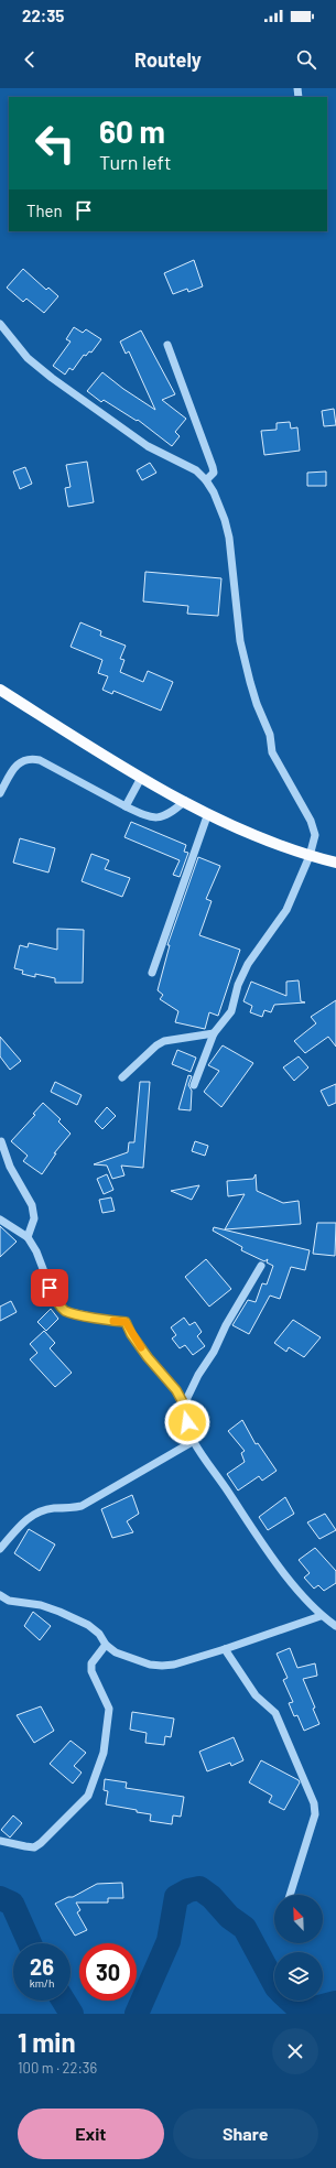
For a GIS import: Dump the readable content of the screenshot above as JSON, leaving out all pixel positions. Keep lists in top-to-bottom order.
{
  "north": "top left",
  "page": {
    "status": "22:35",
    "header": "Routely",
    "turn": ["60 m", "Turn left"],
    "then": "Then",
    "speed": "26 km/h",
    "limit": "30",
    "heading": ["1 min", "100 m · 22:36"],
    "buttons": ["Exit", "Share"]
  }
}
